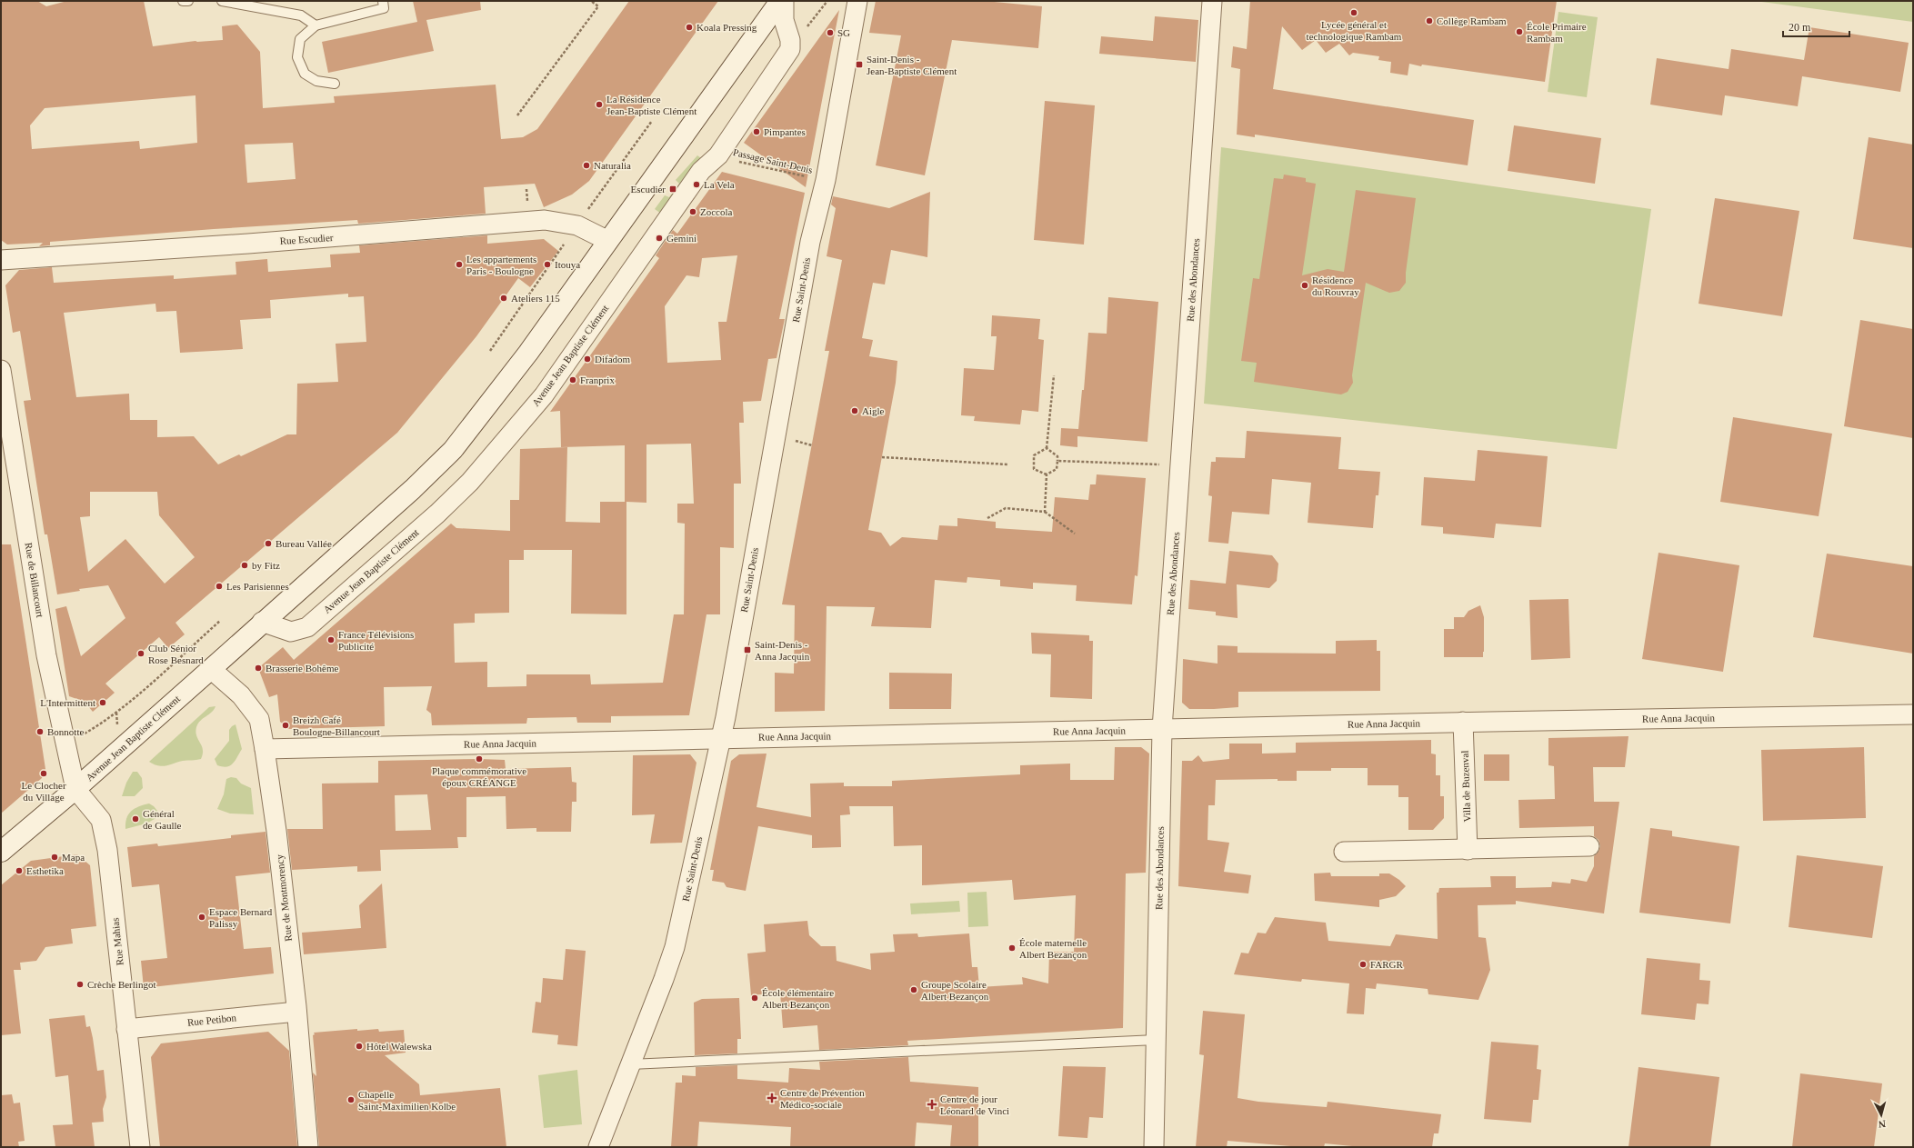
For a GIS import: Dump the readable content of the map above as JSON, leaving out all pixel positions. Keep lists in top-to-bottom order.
{
  "streets": {
    "main road": ["Avenue Jean Baptiste Clément"],
    "street": [
      "Rue Escudier",
      "Rue des Abondances",
      "Rue Saint-Denis",
      "Rue de Billancourt",
      "Rue Anna Jacquin",
      "Villa de Buzenval",
      "Rue de Montmorency",
      "Rue Mahias",
      "Rue Petibon"
    ],
    "path": ["Passage Saint-Denis"]
  },
  "crossings": [
    ["Passage Saint-Denis", "Rue Saint-Denis"],
    ["Passage Saint-Denis", "Avenue Jean Baptiste Clément"],
    ["Rue Escudier", "Avenue Jean Baptiste Clément"],
    ["Rue des Abondances", "Rue Anna Jacquin"],
    ["Rue Saint-Denis", "Rue Anna Jacquin"],
    ["Avenue Jean Baptiste Clément", "Rue de Billancourt"],
    ["Avenue Jean Baptiste Clément", "Rue de Montmorency"],
    ["Avenue Jean Baptiste Clément", "Rue Mahias"],
    ["Rue de Billancourt", "Rue Mahias"],
    ["Rue Anna Jacquin", "Villa de Buzenval"],
    ["Rue Anna Jacquin", "Rue de Montmorency"],
    ["Rue de Montmorency", "Rue Petibon"],
    ["Rue Mahias", "Rue Petibon"]
  ],
  "places": {
    "other": [
      "Lycée général et technologique Rambam",
      "Collège Rambam",
      "Koala Pressing",
      "École Primaire Rambam",
      "SG",
      "La Résidence Jean-Baptiste Clément",
      "Pimpantes",
      "Naturalia",
      "La Vela",
      "Zoccola",
      "Gemini",
      "Les appartements Paris - Boulogne",
      "Itouya",
      "Résidence du Rouvray",
      "Ateliers 115",
      "Difadom",
      "Franprix",
      "Aigle",
      "Bureau Vallée",
      "by Fitz",
      "Les Parisiennes",
      "France Télévisions Publicité",
      "Club Sénior Rose Besnard",
      "Brasserie Bohême",
      "L'Intermittent",
      "Breizh Café Boulogne-Billancourt",
      "Bonnotte",
      "Plaque commémorative époux CRÉANGE",
      "Le Clocher du Village",
      "Général de Gaulle",
      "Mapa",
      "Esthetika",
      "Espace Bernard Palissy",
      "École maternelle Albert Bezançon",
      "FARGR",
      "Crèche Berlingot",
      "Groupe Scolaire Albert Bezançon",
      "École élémentaire Albert Bezançon",
      "Hôtel Walewska",
      "Chapelle Saint-Maximilien Kolbe"
    ],
    "transit": ["Saint-Denis - Jean-Baptiste Clément", "Escudier", "Saint-Denis - Anna Jacquin"],
    "health": ["Centre de Prévention Médico-sociale", "Centre de jour Léonard de Vinci"]
  },
  "scale_bar": "20 m",
  "north": "bottom"
}
